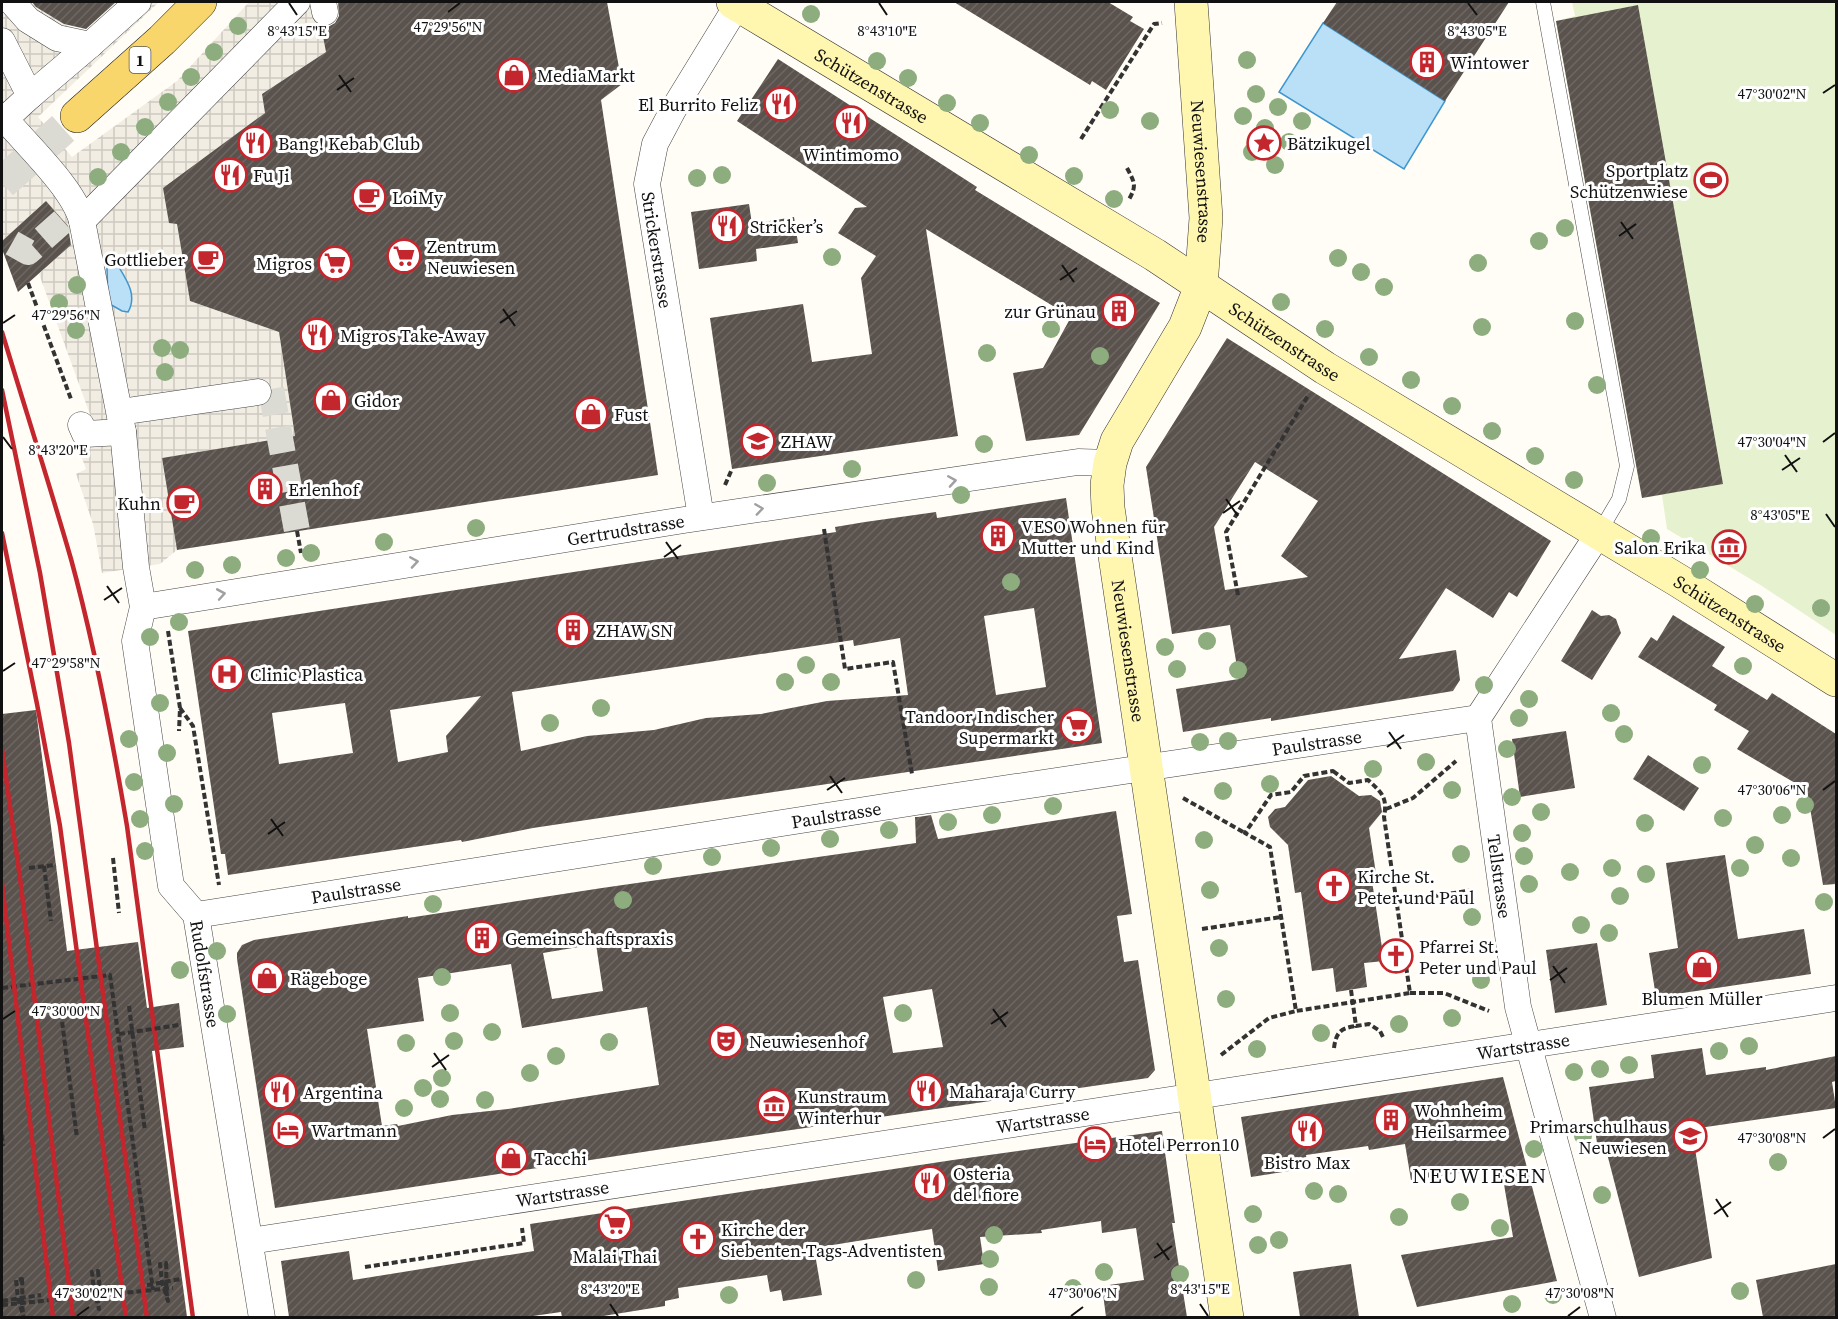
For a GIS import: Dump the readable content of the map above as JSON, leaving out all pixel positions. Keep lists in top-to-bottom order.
{
  "streets": {
    "main road": ["1", "Schützenstrasse", "Neuwiesenstrasse"],
    "street": [
      "Strickerstrasse",
      "Gertrudstrasse",
      "Paulstrasse",
      "Tellstrasse",
      "Rudolfstrasse",
      "Wartstrasse"
    ]
  },
  "crossings": [
    ["Schützenstrasse", "Neuwiesenstrasse"],
    ["Schützenstrasse", "Strickerstrasse"],
    ["Neuwiesenstrasse", "Gertrudstrasse"],
    ["Neuwiesenstrasse", "Paulstrasse"],
    ["Neuwiesenstrasse", "Wartstrasse"],
    ["Strickerstrasse", "Gertrudstrasse"],
    ["Gertrudstrasse", "Rudolfstrasse"],
    ["Paulstrasse", "Tellstrasse"],
    ["Paulstrasse", "Rudolfstrasse"],
    ["Tellstrasse", "Wartstrasse"],
    ["Rudolfstrasse", "Wartstrasse"]
  ],
  "one_way": ["Gertrudstrasse"],
  "districts": ["NEUWIESEN"],
  "places": {
    "building": [
      "Wintower",
      "zur Grünau",
      "Erlenhof",
      "VESO Wohnen für Mutter und Kind",
      "ZHAW SN",
      "Gemeinschaftspraxis",
      "Wohnheim Heilsarmee"
    ],
    "shop": [
      "MediaMarkt",
      "Gidor",
      "Fust",
      "Blumen Müller",
      "Rägeboge",
      "Tacchi"
    ],
    "restaurant": [
      "El Burrito Feliz",
      "Wintimomo",
      "Bang! Kebab Club",
      "Fu Ji",
      "Stricker’s",
      "Migros Take-Away",
      "Maharaja Curry",
      "Argentina",
      "Bistro Max",
      "Osteria del fiore"
    ],
    "place": ["Bätzikugel"],
    "sports": ["Sportplatz Schützenwiese"],
    "cafe": ["LoiMy", "Gottlieber", "Kuhn"],
    "supermarket": [
      "Zentrum Neuwiesen",
      "Migros",
      "Tandoor Indischer Supermarkt",
      "Malai Thai"
    ],
    "school or university": ["ZHAW", "Primarschulhaus Neuwiesen"],
    "museum": ["Salon Erika", "Kunstraum Winterhur"],
    "hospital": ["Clinic Plastica"],
    "church": ["Kirche St. Peter und Paul", "Pfarrei St. Peter und Paul", "Kirche der Siebenten-Tags-Adventisten"],
    "theatre": ["Neuwiesenhof"],
    "hotel": ["Wartmann", "Hotel Perron10"]
  },
  "coordinates": [
    "47°29'56\"N",
    "8°43'15\"E",
    "8°43'10\"E",
    "8°43'05\"E",
    "47°30'02\"N",
    "47°30'04\"N",
    "8°43'20\"E",
    "47°29'58\"N",
    "47°30'06\"N",
    "47°30'00\"N",
    "47°30'08\"N"
  ]
}
